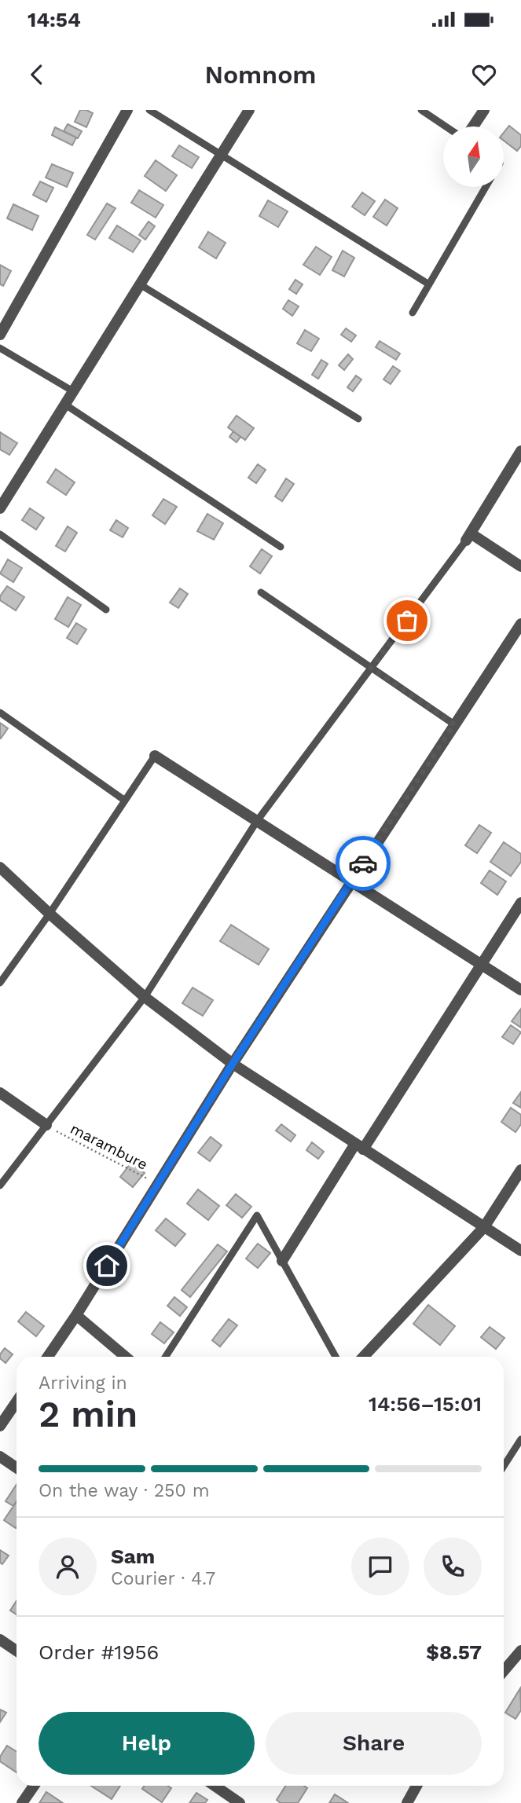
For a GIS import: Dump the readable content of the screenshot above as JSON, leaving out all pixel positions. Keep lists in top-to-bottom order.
{
  "streets": {
    "path": ["marambure"]
  },
  "north": "top",
  "page": {
    "status": "14:54",
    "header": "Nomnom",
    "heading": ["2 min", "Arriving in", "14:56–15:01"],
    "panel": [
      "Sam",
      "Courier · 4.7",
      "Order #1956",
      "$8.57"
    ],
    "bar": "On the way · 250 m",
    "buttons": ["Help", "Share"]
  }
}
